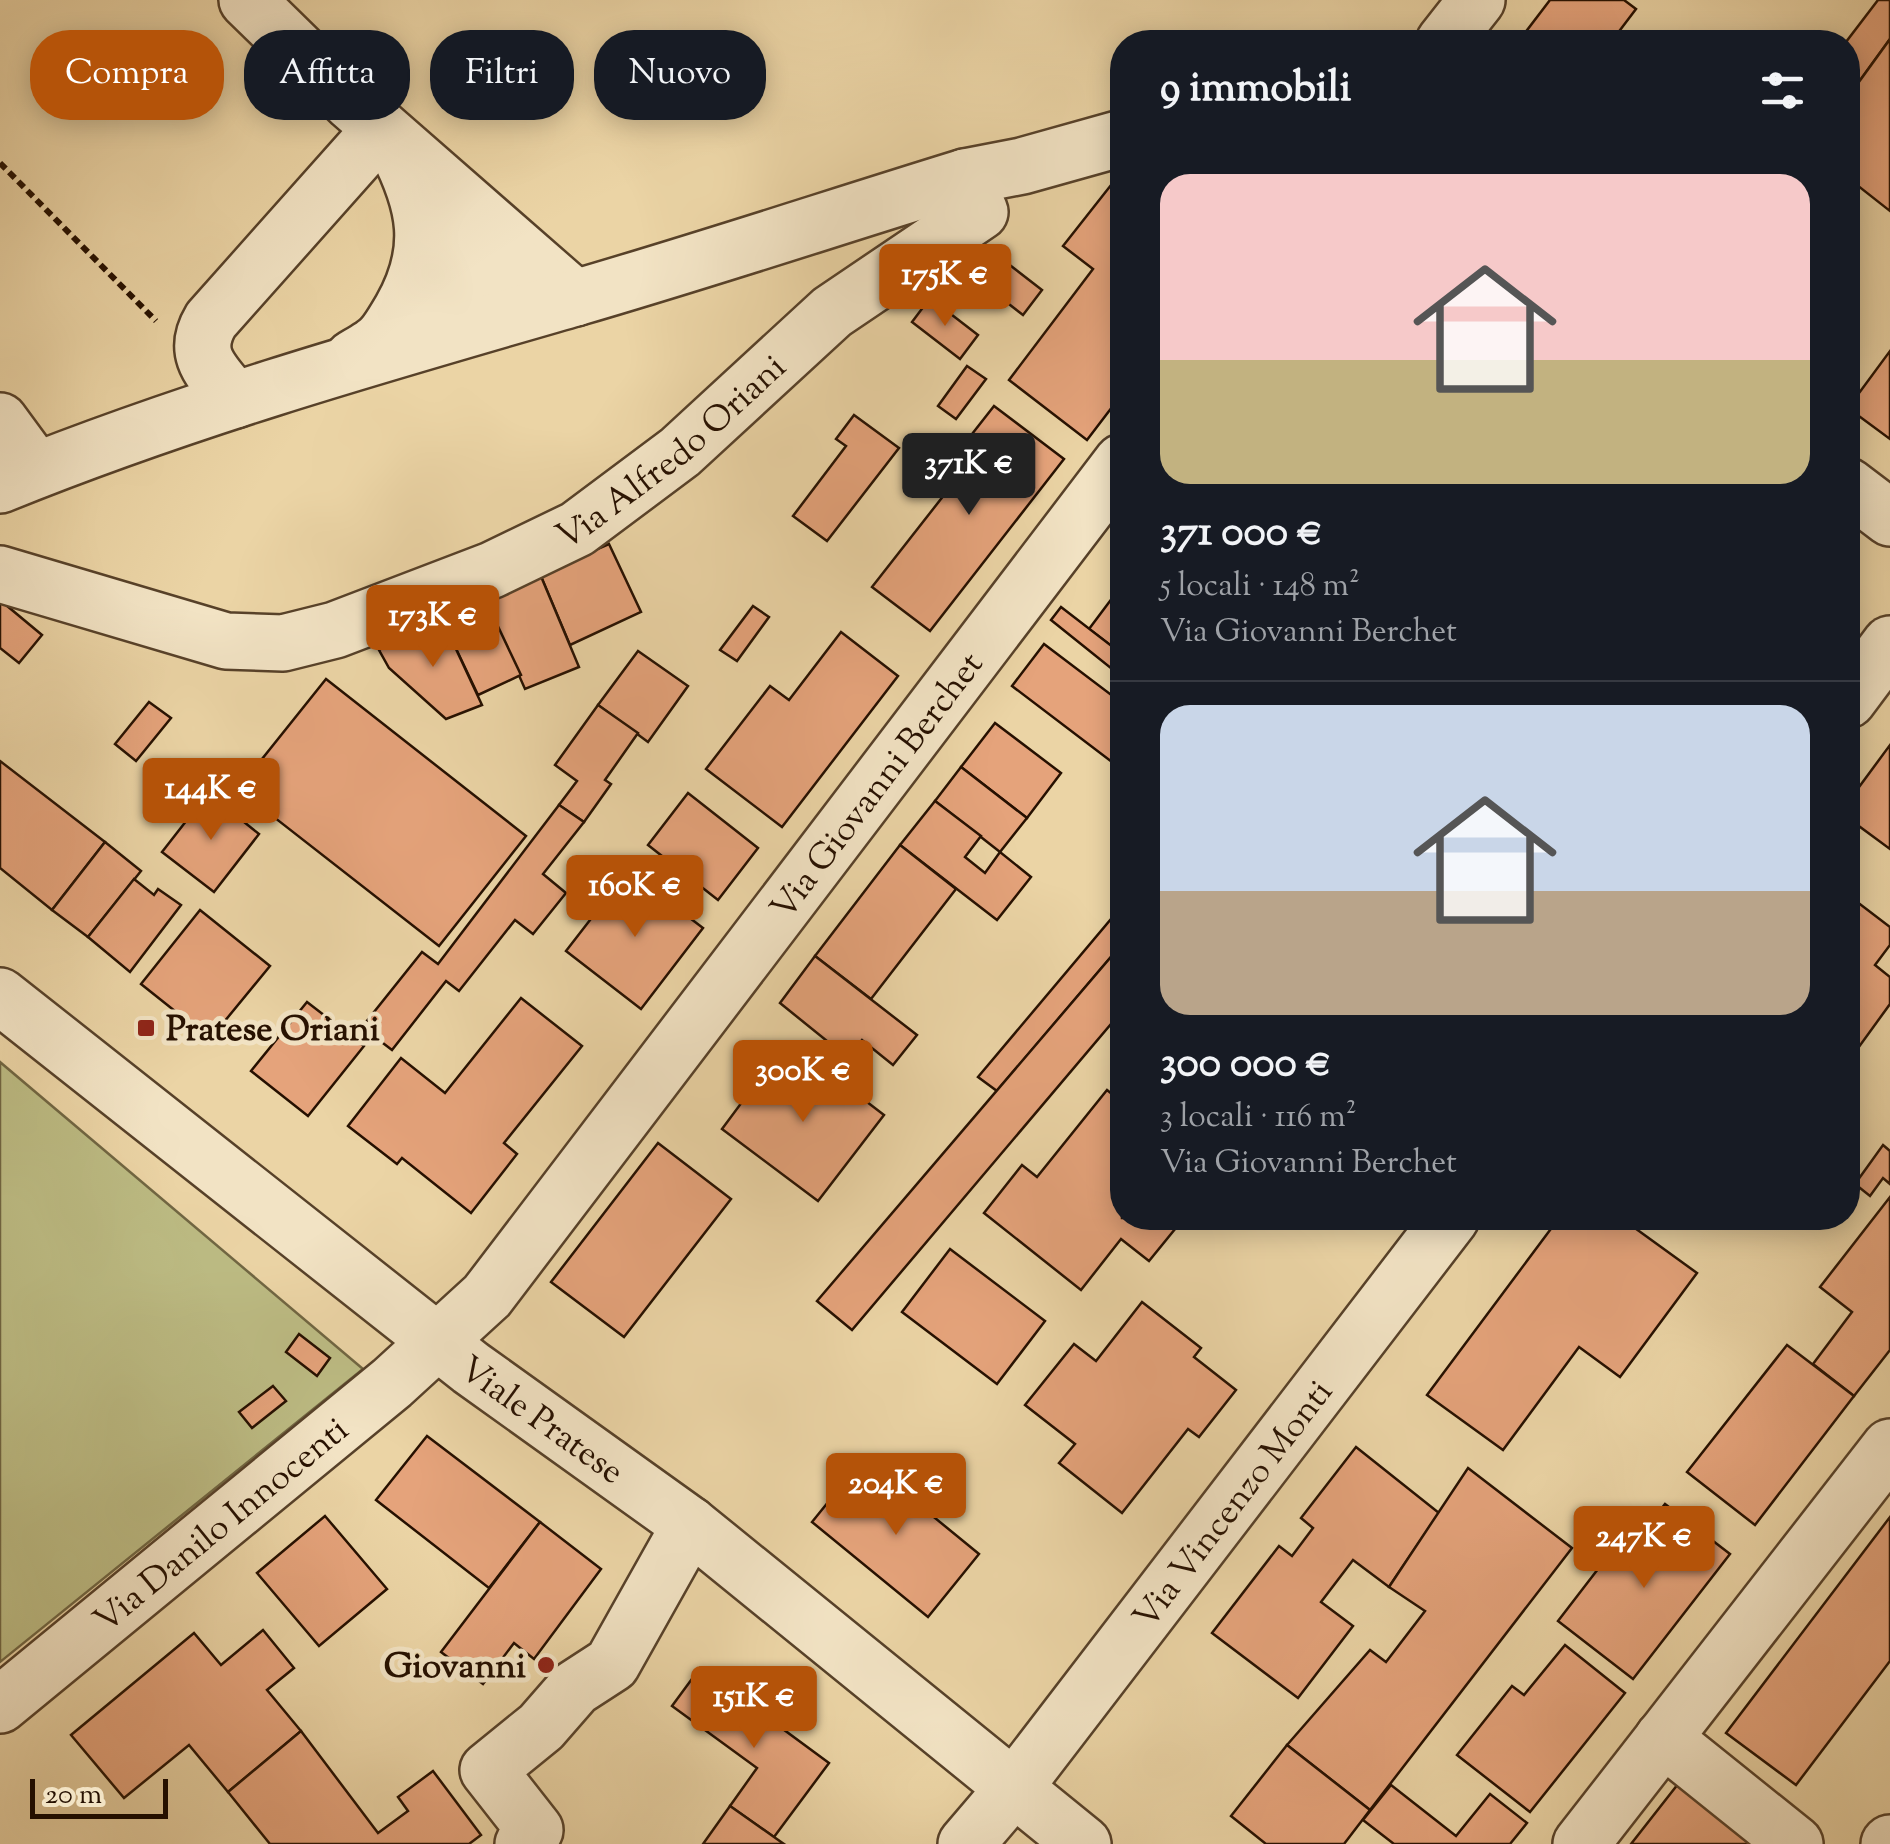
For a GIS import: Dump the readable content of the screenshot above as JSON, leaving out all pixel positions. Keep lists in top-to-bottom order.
{
  "streets": {
    "street": [
      "Via Alfredo Oriani",
      "Via Giovanni Berchet",
      "Viale Pratese",
      "Via Vincenzo Monti",
      "Via Danilo Innocenti"
    ]
  },
  "crossings": [
    ["Via Giovanni Berchet", "Viale Pratese"],
    ["Via Giovanni Berchet", "Via Danilo Innocenti"],
    ["Viale Pratese", "Via Vincenzo Monti"],
    ["Viale Pratese", "Via Danilo Innocenti"]
  ],
  "places": {
    "transit": ["Pratese Oriani"],
    "other": ["Giovanni"]
  },
  "scale_bar": "20 m",
  "page": {
    "chip": [
      "Compra",
      "Affitta",
      "Filtri",
      "Nuovo"
    ],
    "heading": "9 immobili",
    "list": [
      {
        "name": "371 000 €",
        "note": "5 locali · 148 m² · Via Giovanni Berchet"
      },
      {
        "name": "300 000 €",
        "note": "3 locali · 116 m² · Via Giovanni Berchet"
      }
    ],
    "price": [
      "175K €",
      "371K €",
      "173K €",
      "144K €",
      "160K €",
      "300K €",
      "204K €",
      "247K €",
      "151K €"
    ],
    "scale": "20 m"
  }
}
